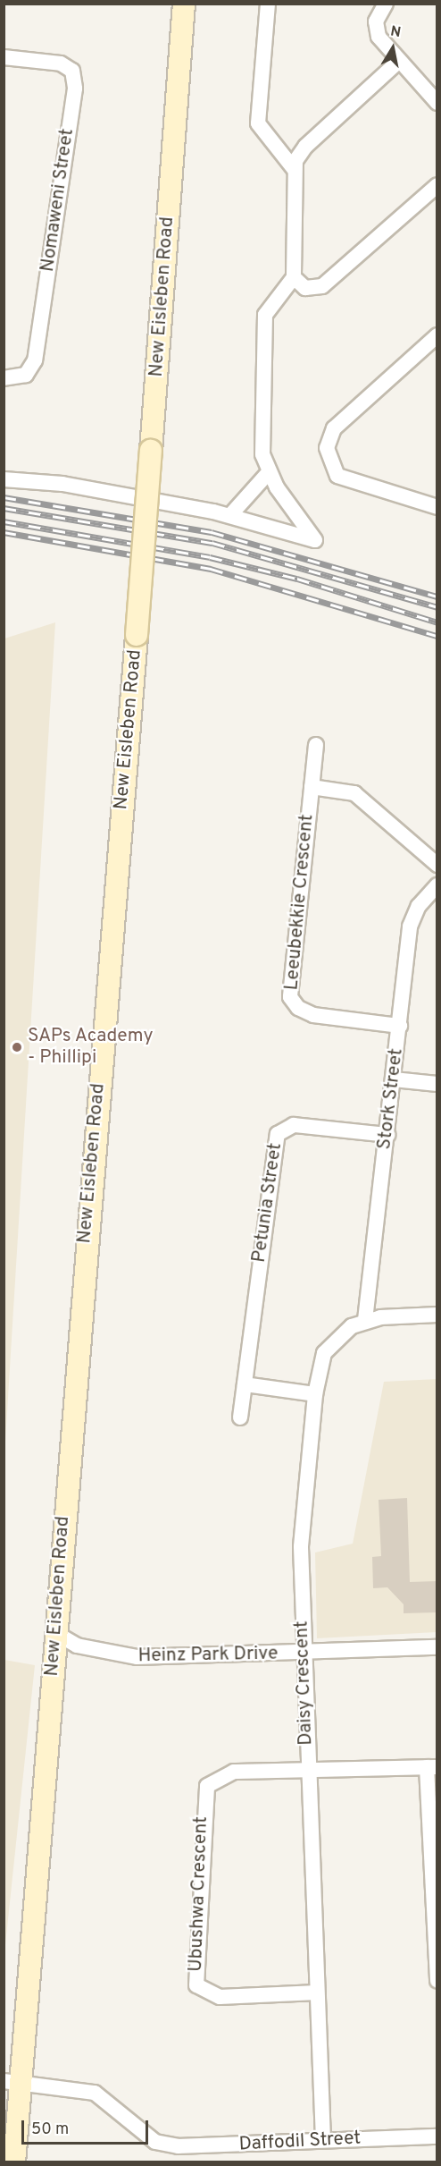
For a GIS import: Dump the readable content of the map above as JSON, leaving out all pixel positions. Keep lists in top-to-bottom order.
{
  "streets": {
    "main road": ["New Eisleben Road"],
    "street": [
      "Nomaweni Street",
      "Leeubekkie Crescent",
      "Stork Street",
      "Petunia Street",
      "Heinz Park Drive",
      "Daisy Crescent",
      "Ubushwa Crescent",
      "Daffodil Street"
    ]
  },
  "crossings": [
    ["New Eisleben Road", "Heinz Park Drive"],
    ["New Eisleben Road", "Daffodil Street"],
    ["Leeubekkie Crescent", "Stork Street"],
    ["Stork Street", "Petunia Street"],
    ["Stork Street", "Daisy Crescent"],
    ["Heinz Park Drive", "Daisy Crescent"],
    ["Daisy Crescent", "Ubushwa Crescent"],
    ["Daisy Crescent", "Daffodil Street"]
  ],
  "places": ["SAPs Academy - Phillipi"],
  "scale_bar": "50 m",
  "north": "top"
}
